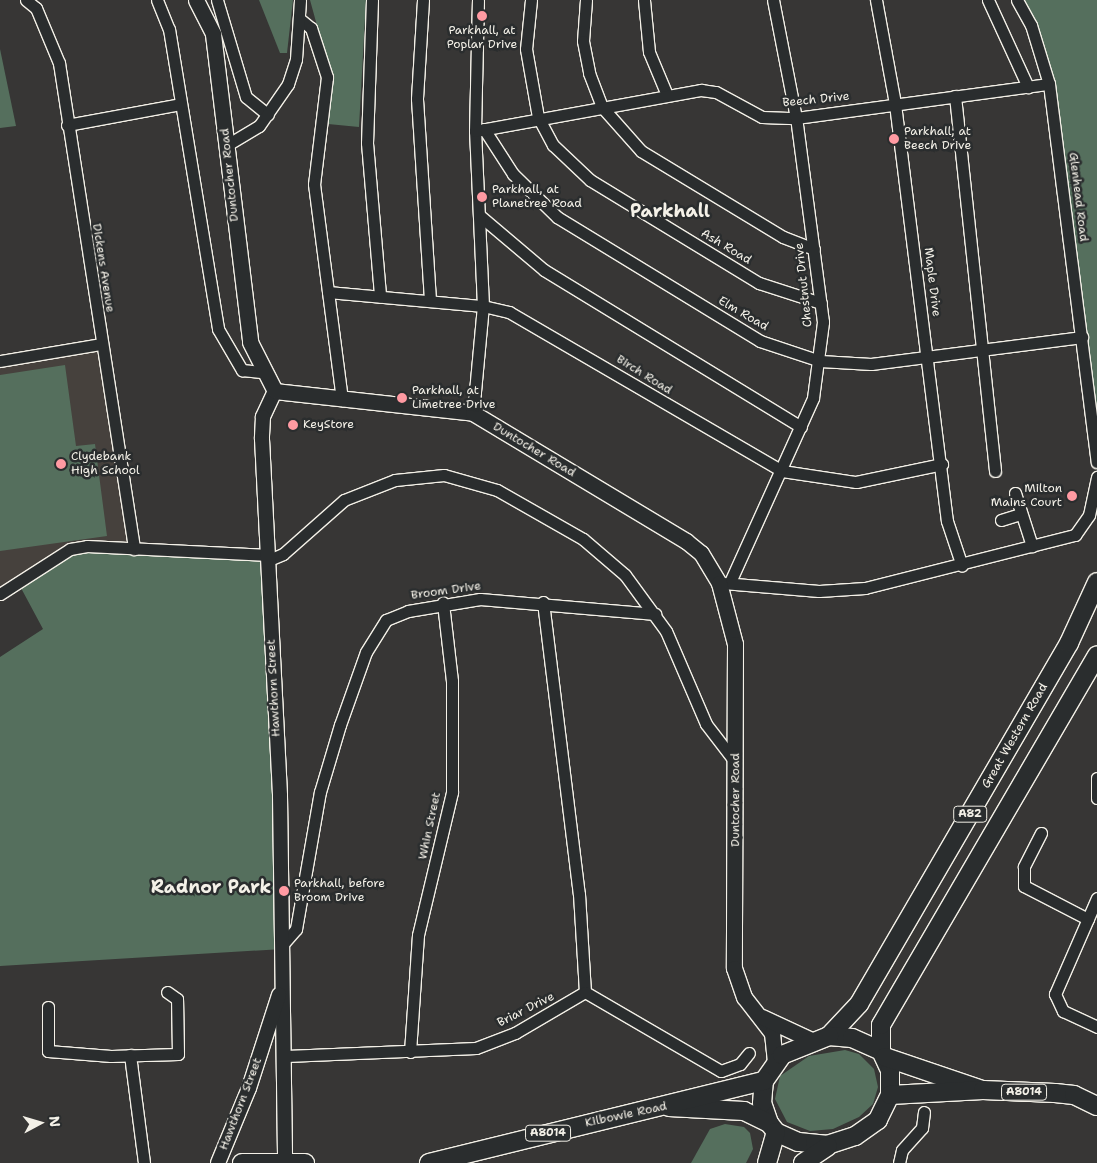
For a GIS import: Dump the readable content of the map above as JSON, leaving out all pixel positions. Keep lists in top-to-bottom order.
{
  "streets": {
    "main road": [
      "Duntocher Road",
      "Great Western Road",
      "A82",
      "A8014",
      "Kilbowie Road"
    ],
    "street": [
      "Beech Drive",
      "Glenhead Road",
      "Ash Road",
      "Dickens Avenue",
      "Maple Drive",
      "Chestnut Drive",
      "Elm Road",
      "Birch Road",
      "Broom Drive",
      "Hawthorn Street",
      "Whin Street",
      "Briar Drive"
    ]
  },
  "crossings": [
    ["Beech Drive", "Glenhead Road"],
    ["Beech Drive", "Ash Road"],
    ["Beech Drive", "Maple Drive"],
    ["Beech Drive", "Chestnut Drive"],
    ["Beech Drive", "Elm Road"],
    ["Duntocher Road", "Chestnut Drive"],
    ["Duntocher Road", "Hawthorn Street"],
    ["Duntocher Road", "Great Western Road"],
    ["Duntocher Road", "A82"],
    ["Duntocher Road", "A8014"],
    ["Duntocher Road", "Kilbowie Road"],
    ["Glenhead Road", "Elm Road"],
    ["Ash Road", "Chestnut Drive"],
    ["Maple Drive", "Elm Road"],
    ["Maple Drive", "Birch Road"],
    ["Chestnut Drive", "Elm Road"],
    ["Chestnut Drive", "Birch Road"],
    ["Broom Drive", "Hawthorn Street"],
    ["Broom Drive", "Whin Street"],
    ["Hawthorn Street", "Briar Drive"],
    ["Great Western Road", "A82"],
    ["Great Western Road", "A8014"],
    ["Great Western Road", "Kilbowie Road"],
    ["A82", "A8014"],
    ["A82", "Kilbowie Road"],
    ["Whin Street", "Briar Drive"],
    ["A8014", "Kilbowie Road"]
  ],
  "districts": ["Parkhall", "Radnor Park"],
  "places": [
    "Parkhall, at Poplar Drive",
    "Parkhall, at Beech Drive",
    "Parkhall, at Planetree Road",
    "Parkhall, at Limetree Drive",
    "KeyStore",
    "Clydebank High School",
    "Milton Mains Court",
    "Parkhall, before Broom Drive"
  ],
  "north": "right"
}
